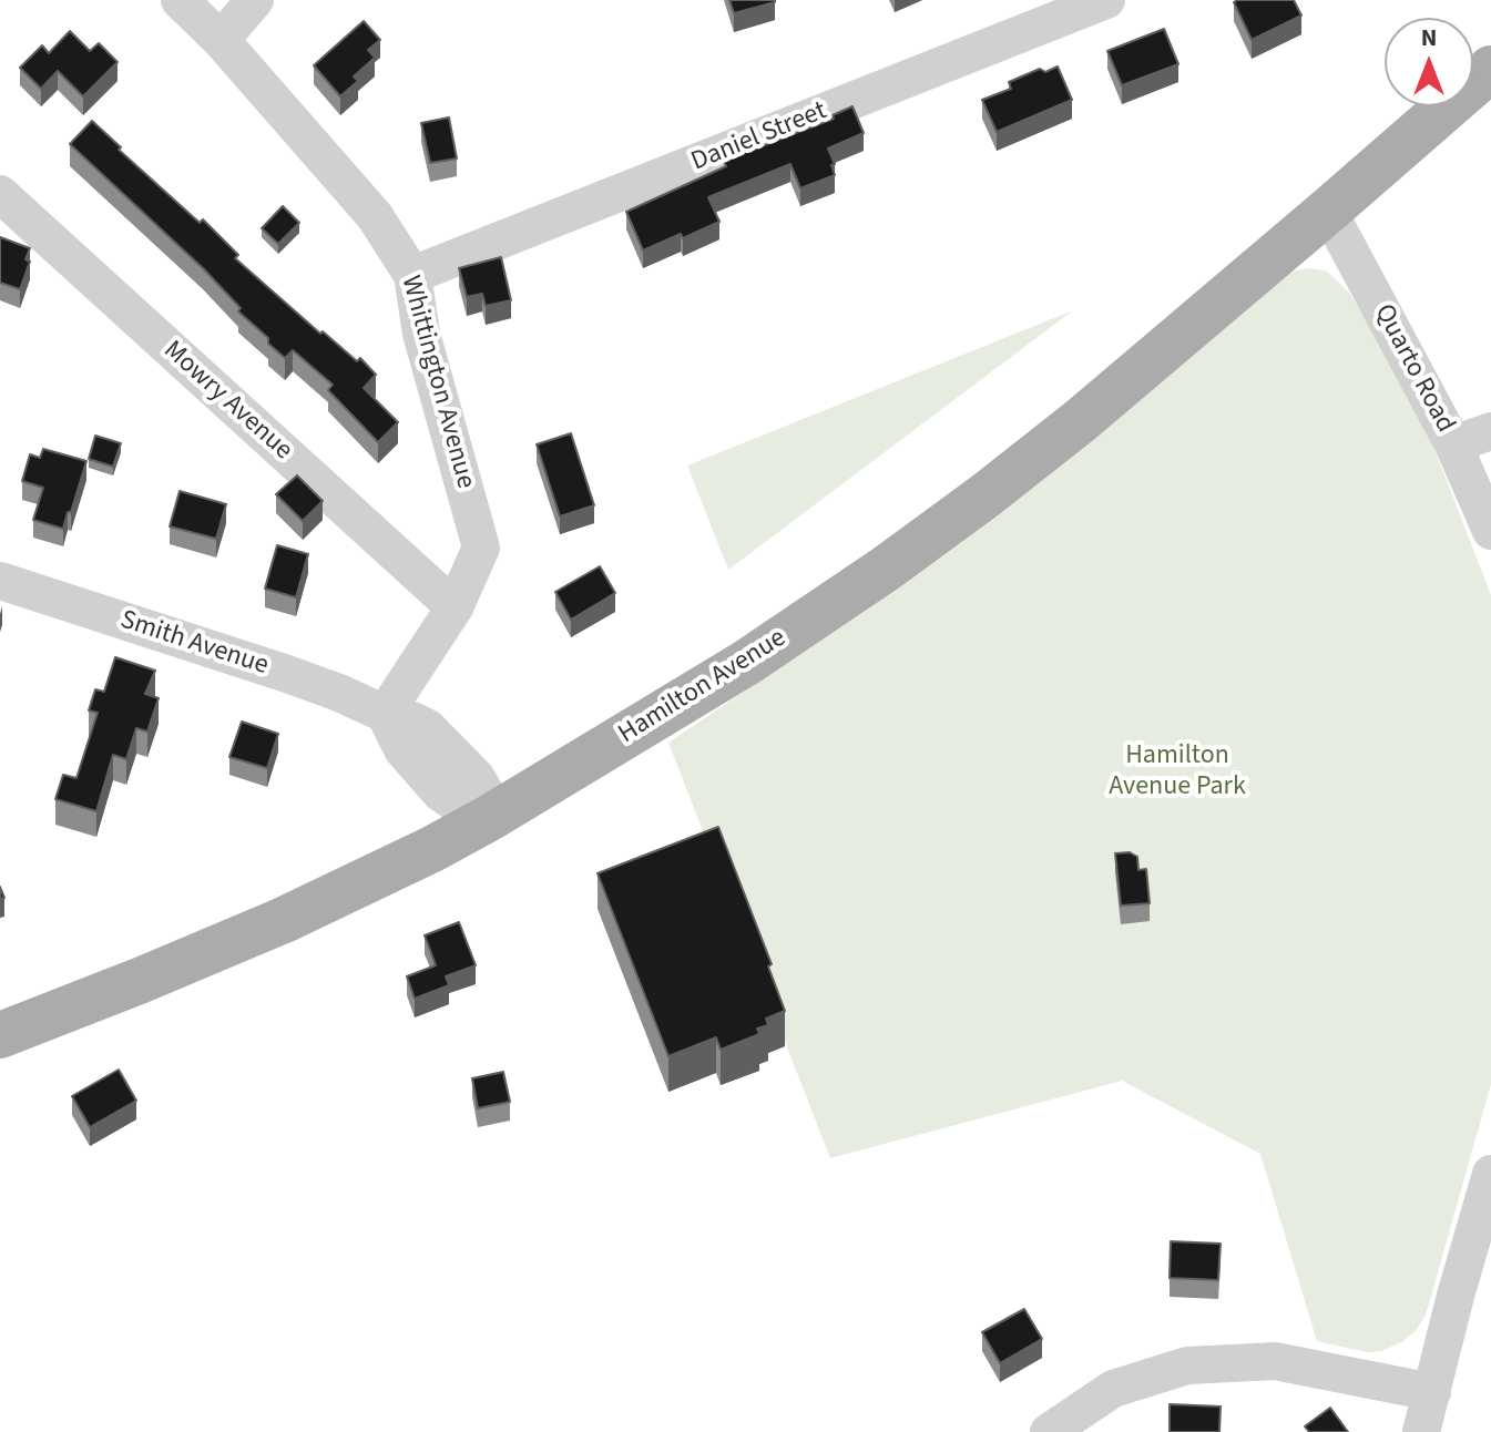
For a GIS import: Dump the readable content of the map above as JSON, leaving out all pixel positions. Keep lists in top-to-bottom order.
{
  "streets": {
    "main road": ["Hamilton Avenue"],
    "street": [
      "Daniel Street",
      "Quarto Road",
      "Whittington Avenue",
      "Mowry Avenue",
      "Smith Avenue"
    ]
  },
  "crossings": [
    ["Daniel Street", "Whittington Avenue"],
    ["Quarto Road", "Hamilton Avenue"],
    ["Whittington Avenue", "Mowry Avenue"],
    ["Whittington Avenue", "Smith Avenue"],
    ["Smith Avenue", "Hamilton Avenue"]
  ],
  "parks": ["Hamilton Avenue Park"],
  "north": "top"
}
